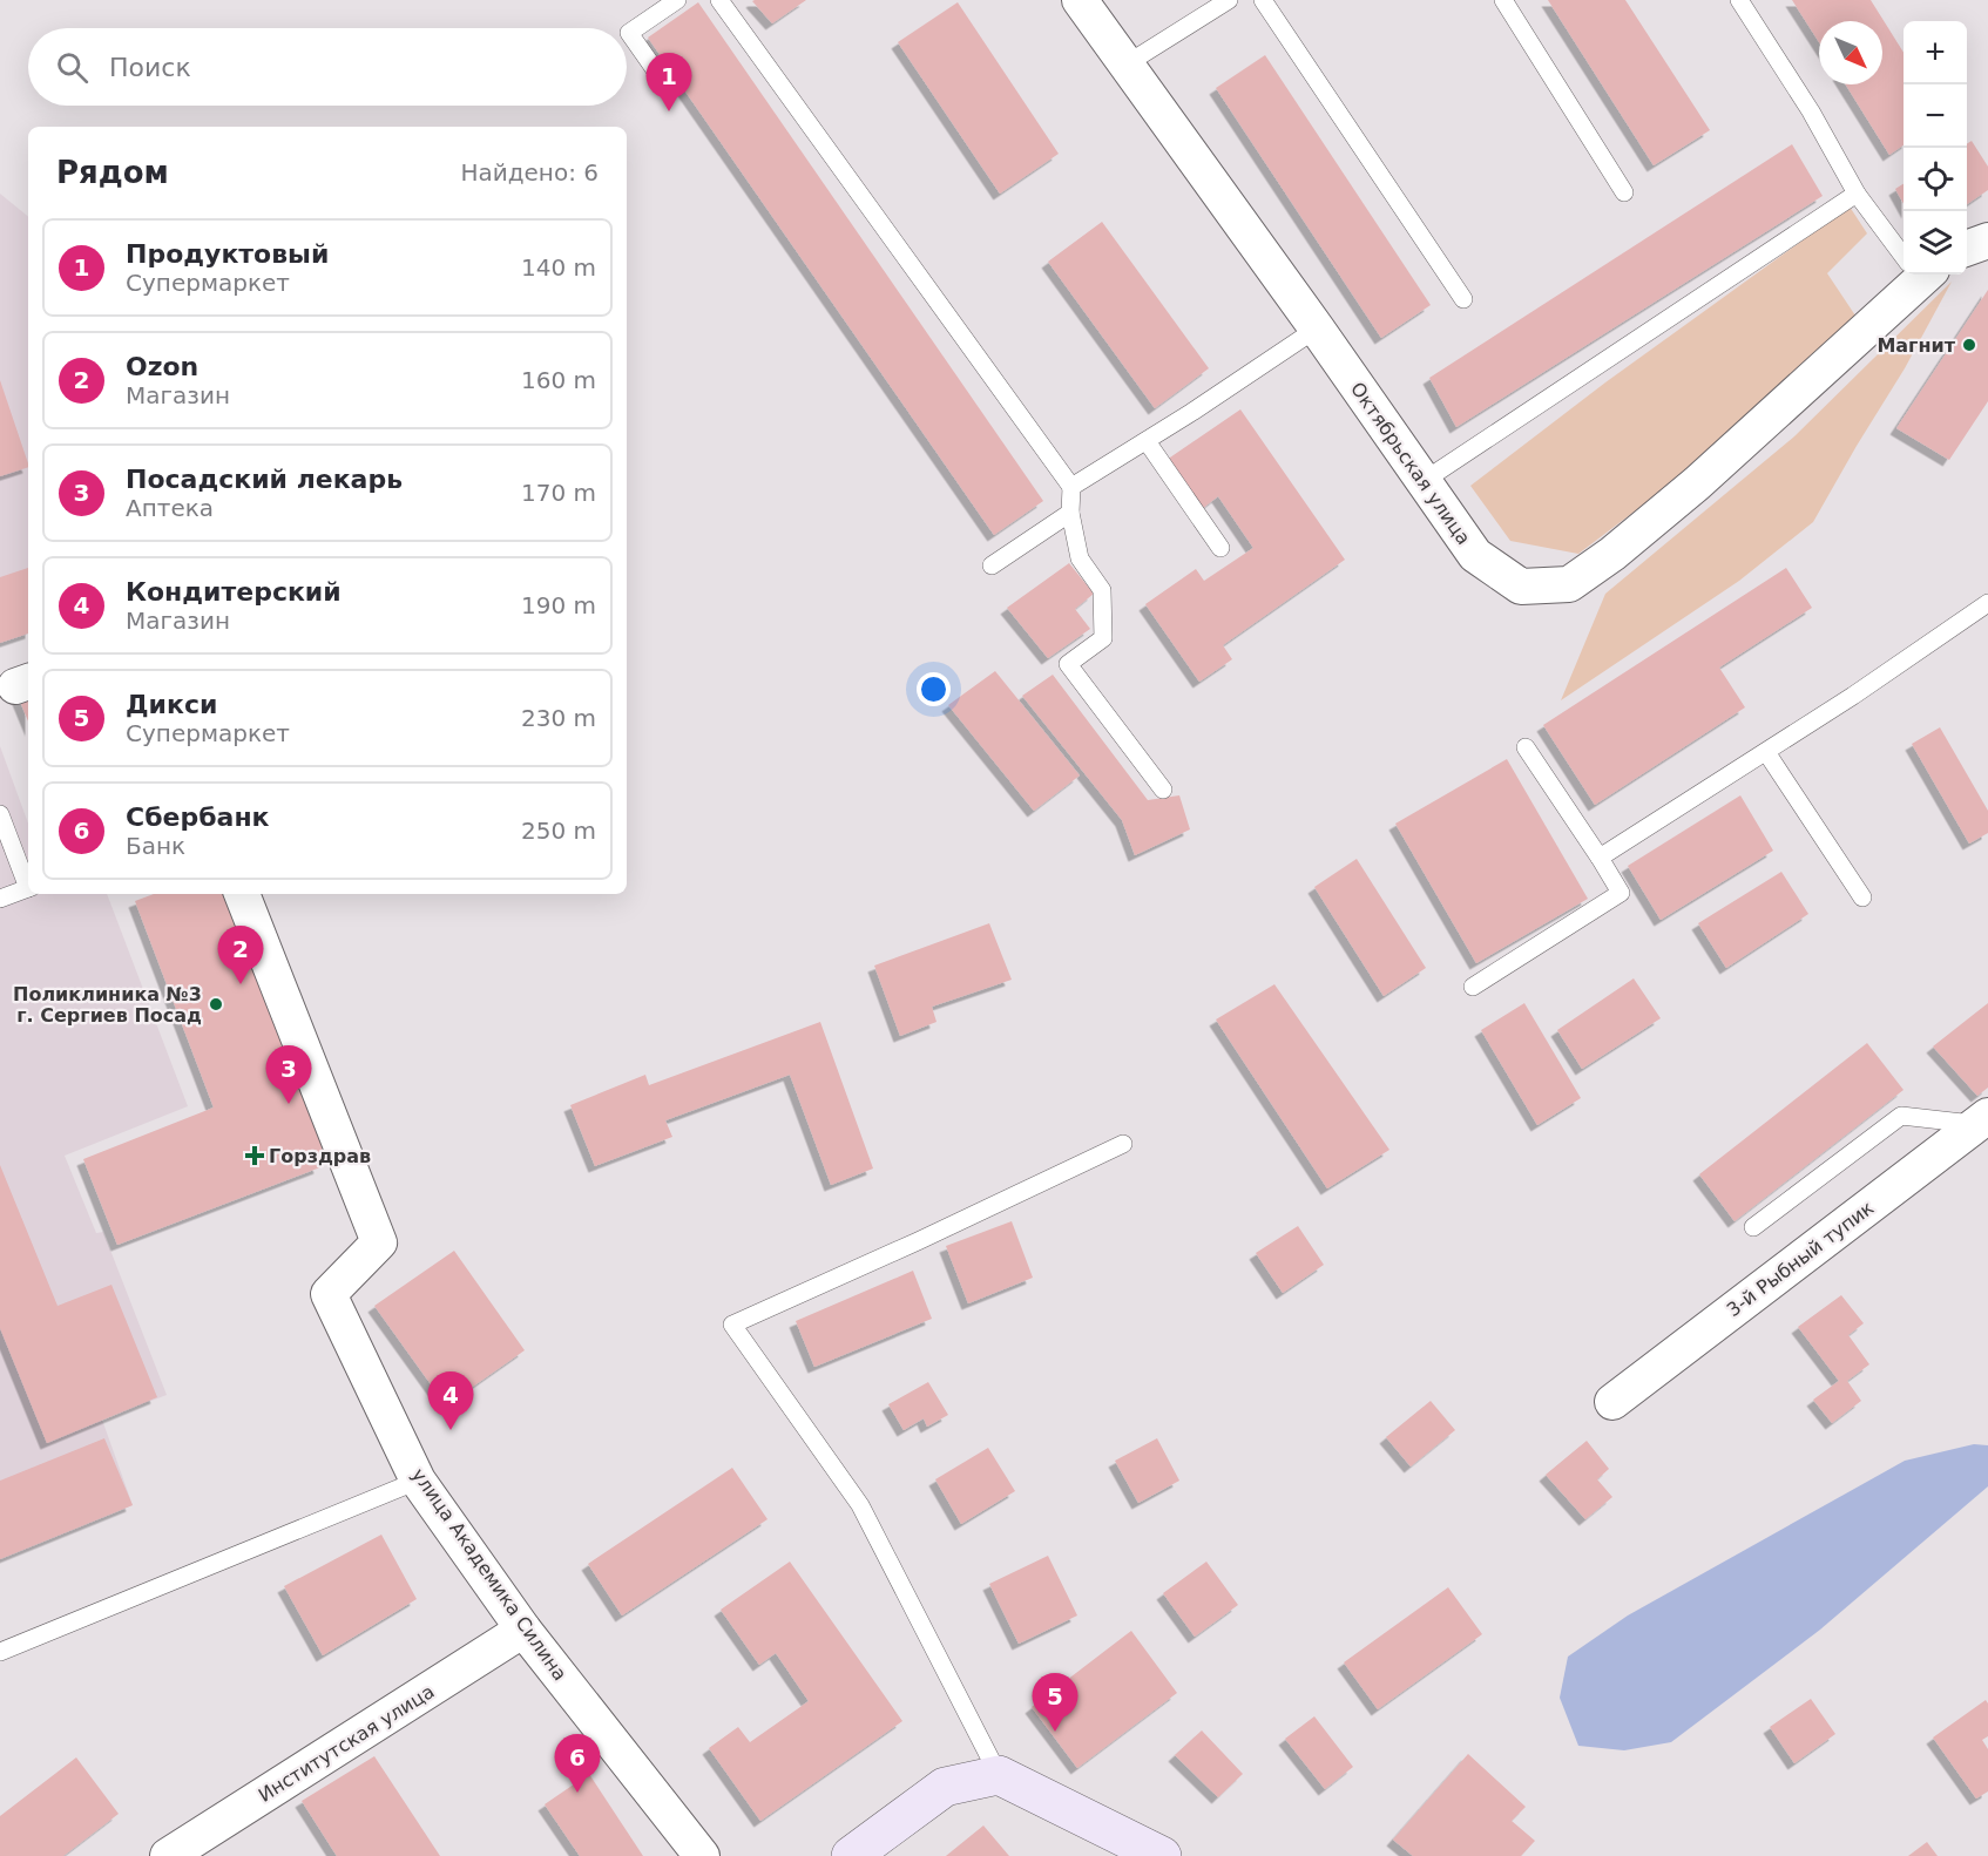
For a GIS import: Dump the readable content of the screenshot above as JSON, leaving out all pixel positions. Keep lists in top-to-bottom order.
{
  "streets": {
    "street": [
      "Октябрьская улица",
      "3-й Рыбный тупик",
      "улица Академика Силина",
      "Институтская улица"
    ]
  },
  "crossings": [
    ["улица Академика Силина", "Институтская улица"]
  ],
  "places": {
    "other": ["Магнит", "Поликлиника №3 г. Сергиев Посад"],
    "health": ["Горздрав"]
  },
  "north": "bottom right",
  "page": {
    "map_buttons": ["+", "−"],
    "search": "Поиск",
    "pins": [
      "1",
      "2",
      "3",
      "4",
      "5",
      "6"
    ],
    "heading": ["Рядом", "Найдено: 6"],
    "list": [
      {
        "mark": "1",
        "name": "Продуктовый",
        "note": "Супермаркет",
        "value": "140 m"
      },
      {
        "mark": "2",
        "name": "Ozon",
        "note": "Магазин",
        "value": "160 m"
      },
      {
        "mark": "3",
        "name": "Посадский лекарь",
        "note": "Аптека",
        "value": "170 m"
      },
      {
        "mark": "4",
        "name": "Кондитерский",
        "note": "Магазин",
        "value": "190 m"
      },
      {
        "mark": "5",
        "name": "Дикси",
        "note": "Супермаркет",
        "value": "230 m"
      },
      {
        "mark": "6",
        "name": "Сбербанк",
        "note": "Банк",
        "value": "250 m"
      }
    ]
  }
}
